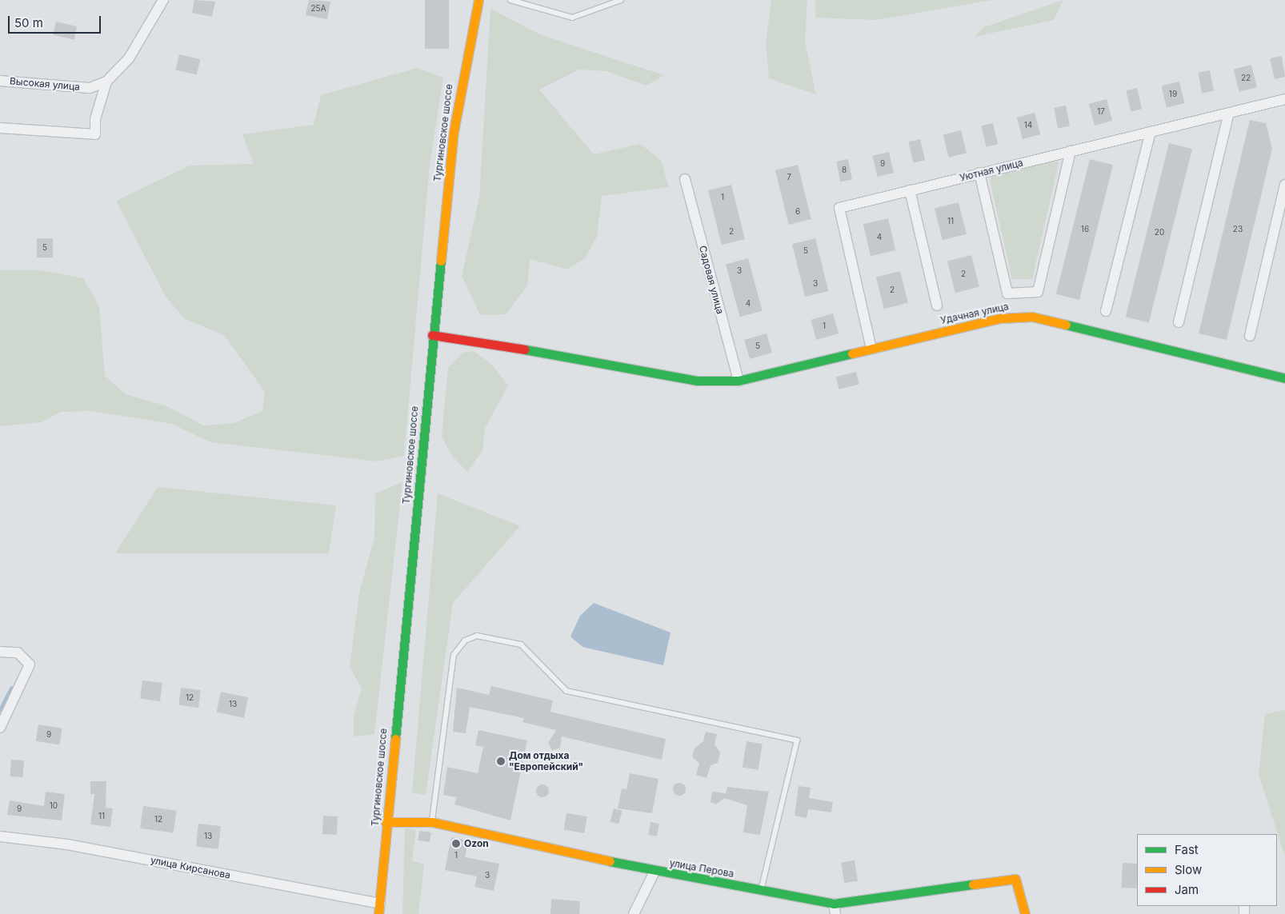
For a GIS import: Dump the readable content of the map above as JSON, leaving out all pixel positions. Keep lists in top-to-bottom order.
{
  "streets": {
    "street": [
      "Высокая улица",
      "Тургиновское шоссе",
      "Уютная улица",
      "Садовая улица",
      "Удачная улица",
      "улица Кирсанова",
      "улица Перова"
    ]
  },
  "crossings": [
    ["Тургиновское шоссе", "Удачная улица"],
    ["Тургиновское шоссе", "улица Кирсанова"],
    ["Тургиновское шоссе", "улица Перова"],
    ["Уютная улица", "Удачная улица"],
    ["Садовая улица", "Удачная улица"]
  ],
  "places": ["Дом отдыха \"Европейский\"", "Ozon"],
  "house_numbers": [
    "25А",
    "22",
    "19",
    "17",
    "14",
    "9",
    "8",
    "7",
    "1",
    "6",
    "11",
    "16",
    "23",
    "2",
    "20",
    "4",
    "5",
    "5",
    "3",
    "2",
    "3",
    "2",
    "4",
    "1",
    "5",
    "12",
    "13",
    "9",
    "10",
    "9",
    "11",
    "12",
    "13",
    "1",
    "3"
  ],
  "legend": ["Fast", "Slow", "Jam"],
  "scale_bar": "50 m"
}
